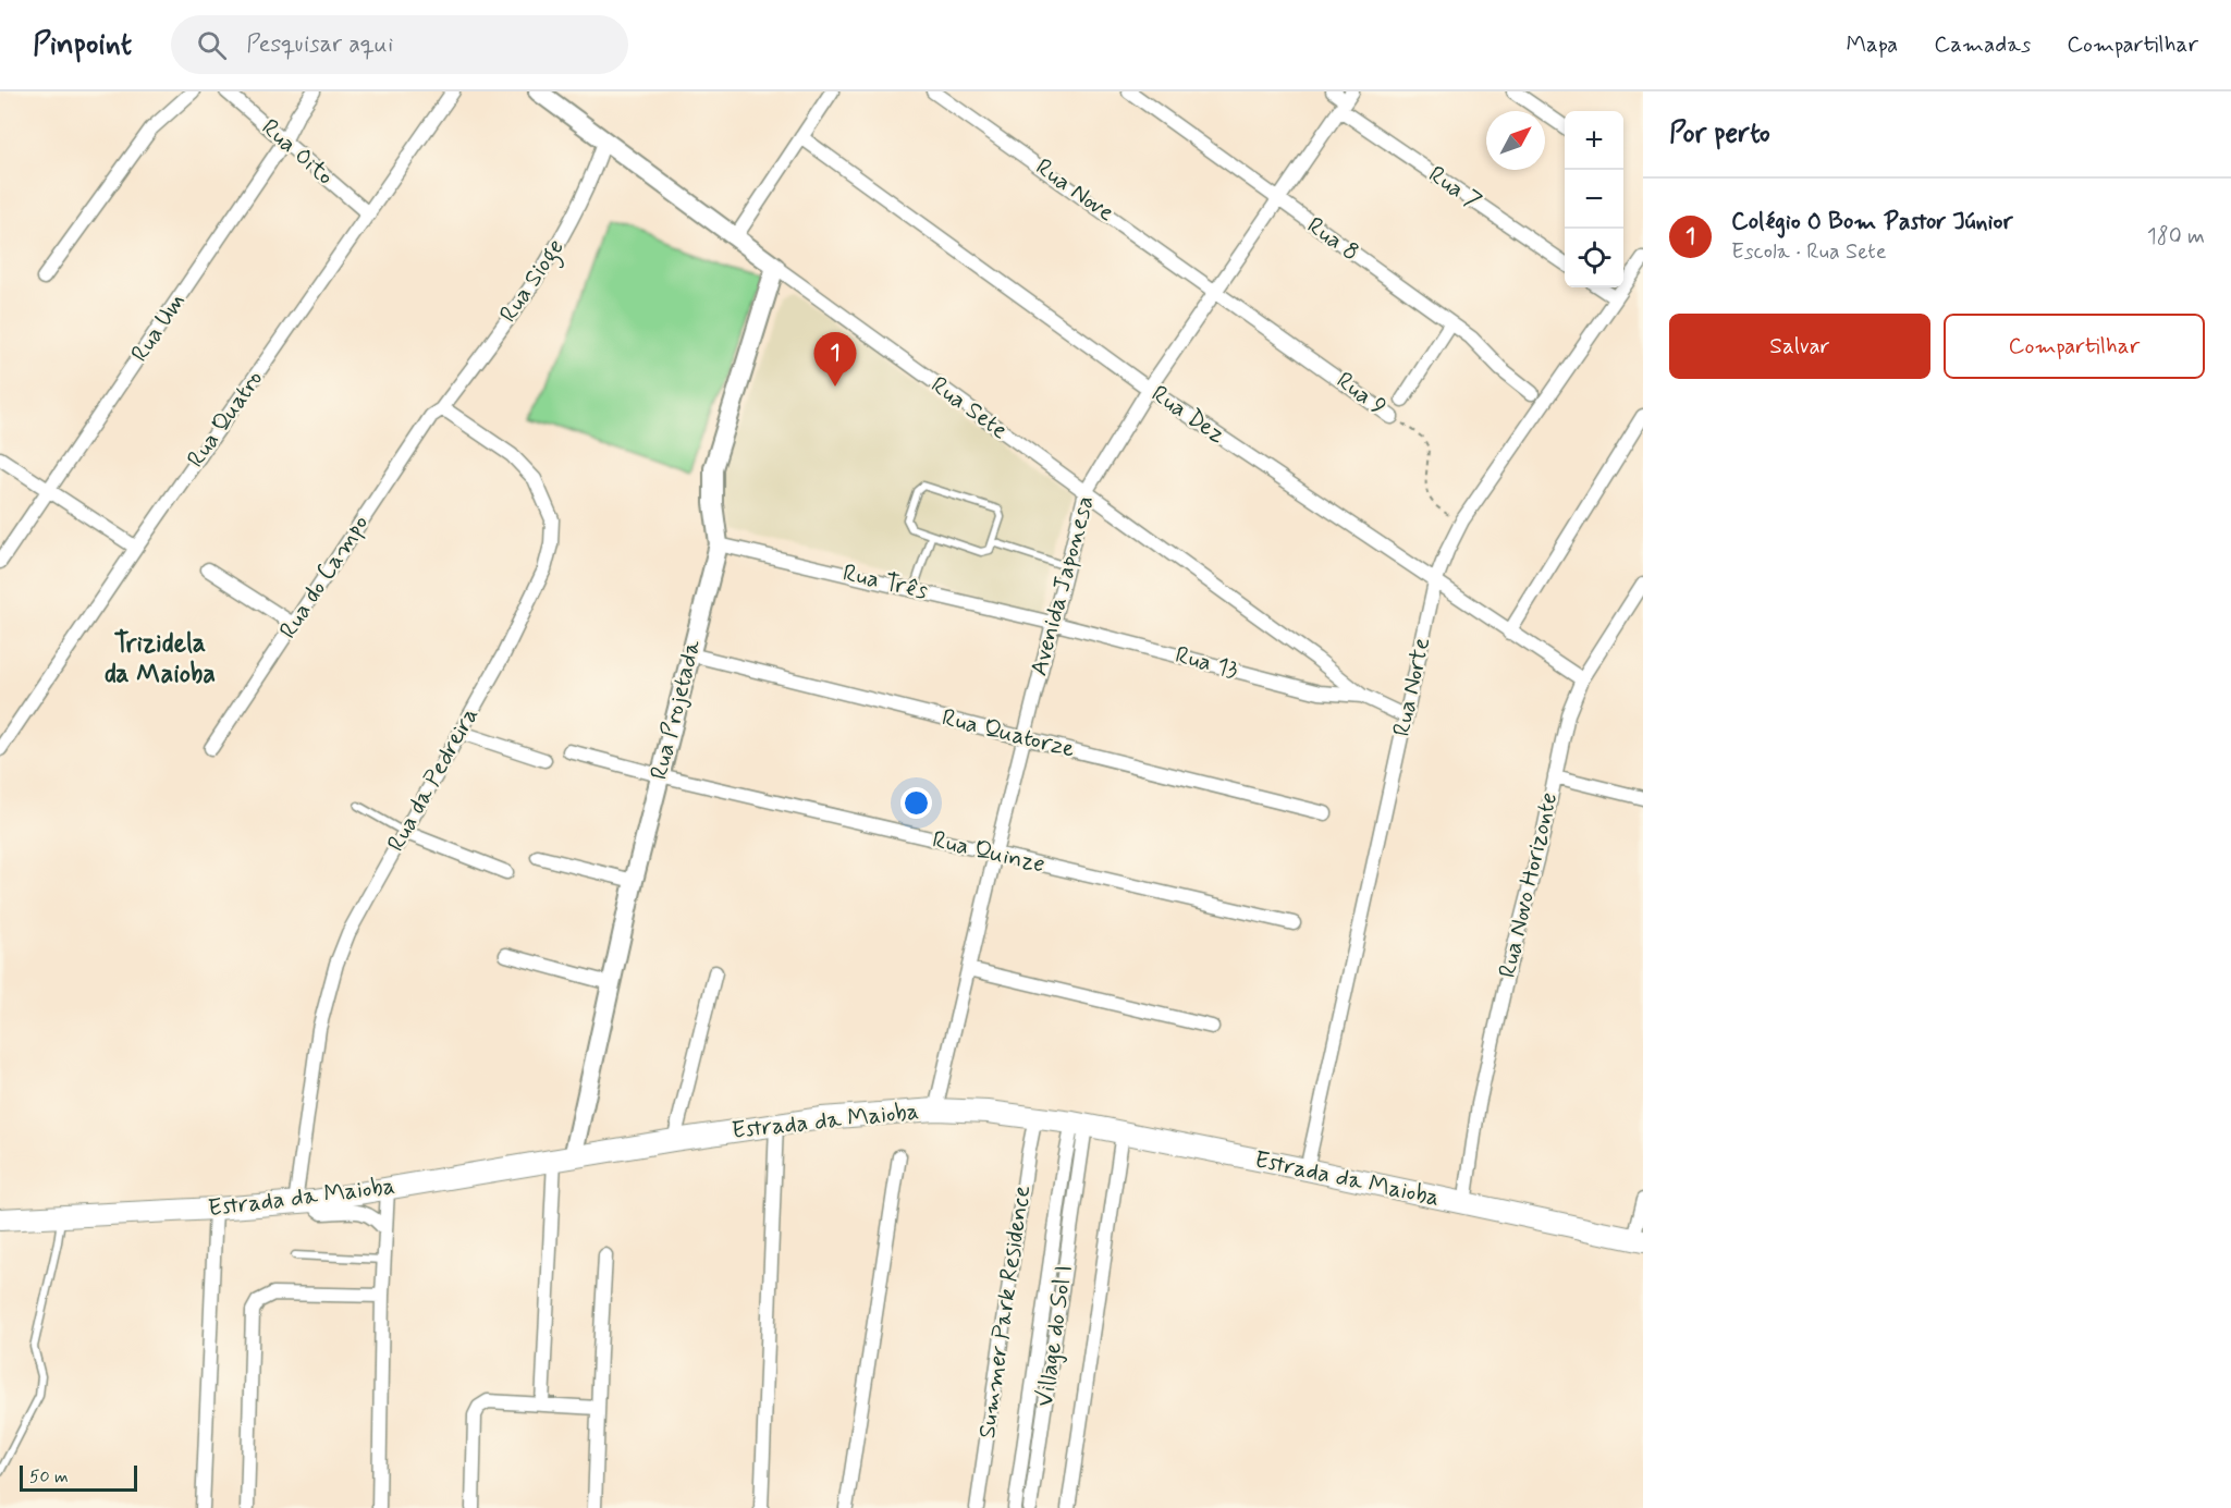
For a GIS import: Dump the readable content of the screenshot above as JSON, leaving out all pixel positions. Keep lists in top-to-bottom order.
{
  "streets": {
    "main road": ["Estrada da Maioba"],
    "street": [
      "Rua Oito",
      "Rua 7",
      "Rua Nove",
      "Rua 8",
      "Rua Sioge",
      "Rua Um",
      "Rua 9",
      "Rua Sete",
      "Rua Dez",
      "Rua Quatro",
      "Rua do Campo",
      "Rua Três",
      "Avenida Japonesa",
      "Rua 13",
      "Rua Norte",
      "Rua Projetada",
      "Rua Quatorze",
      "Rua da Pedreira",
      "Rua Quinze",
      "Rua Novo Horizonte",
      "Summer Park Residence",
      "Village do Sol I"
    ]
  },
  "crossings": [
    ["Rua Oito", "Rua Um"],
    ["Rua Oito", "Rua Quatro"],
    ["Rua 7", "Avenida Japonesa"],
    ["Rua Nove", "Rua 9"],
    ["Rua Nove", "Avenida Japonesa"],
    ["Rua 8", "Avenida Japonesa"],
    ["Rua Sioge", "Rua Sete"],
    ["Rua Sioge", "Rua do Campo"],
    ["Rua Sioge", "Rua da Pedreira"],
    ["Rua 9", "Avenida Japonesa"],
    ["Rua 9", "Rua Norte"],
    ["Rua Sete", "Avenida Japonesa"],
    ["Rua Sete", "Rua 13"],
    ["Rua Sete", "Rua Norte"],
    ["Rua Sete", "Rua Projetada"],
    ["Rua Dez", "Avenida Japonesa"],
    ["Rua Dez", "Rua Norte"],
    ["Rua Dez", "Rua Novo Horizonte"],
    ["Rua do Campo", "Rua da Pedreira"],
    ["Rua Três", "Avenida Japonesa"],
    ["Rua Três", "Rua 13"],
    ["Rua Três", "Rua Projetada"],
    ["Avenida Japonesa", "Rua 13"],
    ["Avenida Japonesa", "Rua Quatorze"],
    ["Avenida Japonesa", "Rua Quinze"],
    ["Avenida Japonesa", "Estrada da Maioba"],
    ["Rua Norte", "Estrada da Maioba"],
    ["Rua Projetada", "Rua Quatorze"],
    ["Rua Projetada", "Rua Quinze"],
    ["Rua Projetada", "Estrada da Maioba"],
    ["Rua da Pedreira", "Estrada da Maioba"],
    ["Rua Novo Horizonte", "Estrada da Maioba"],
    ["Estrada da Maioba", "Summer Park Residence"],
    ["Estrada da Maioba", "Village do Sol I"]
  ],
  "districts": ["Trizidela da Maioba"],
  "scale_bar": "50 m",
  "north": "top right",
  "page": {
    "header": "Pinpoint",
    "search": "Pesquisar aqui",
    "nav": ["Mapa", "Camadas", "Compartilhar"],
    "heading": "Por perto",
    "map_buttons": ["+", "−"],
    "list": [
      {
        "mark": "1",
        "name": "Colégio O Bom Pastor Júnior",
        "note": "Escola · Rua Sete",
        "value": "180 m"
      }
    ],
    "buttons": ["Salvar", "Compartilhar"],
    "pins": "1",
    "scale": "50 m"
  }
}
